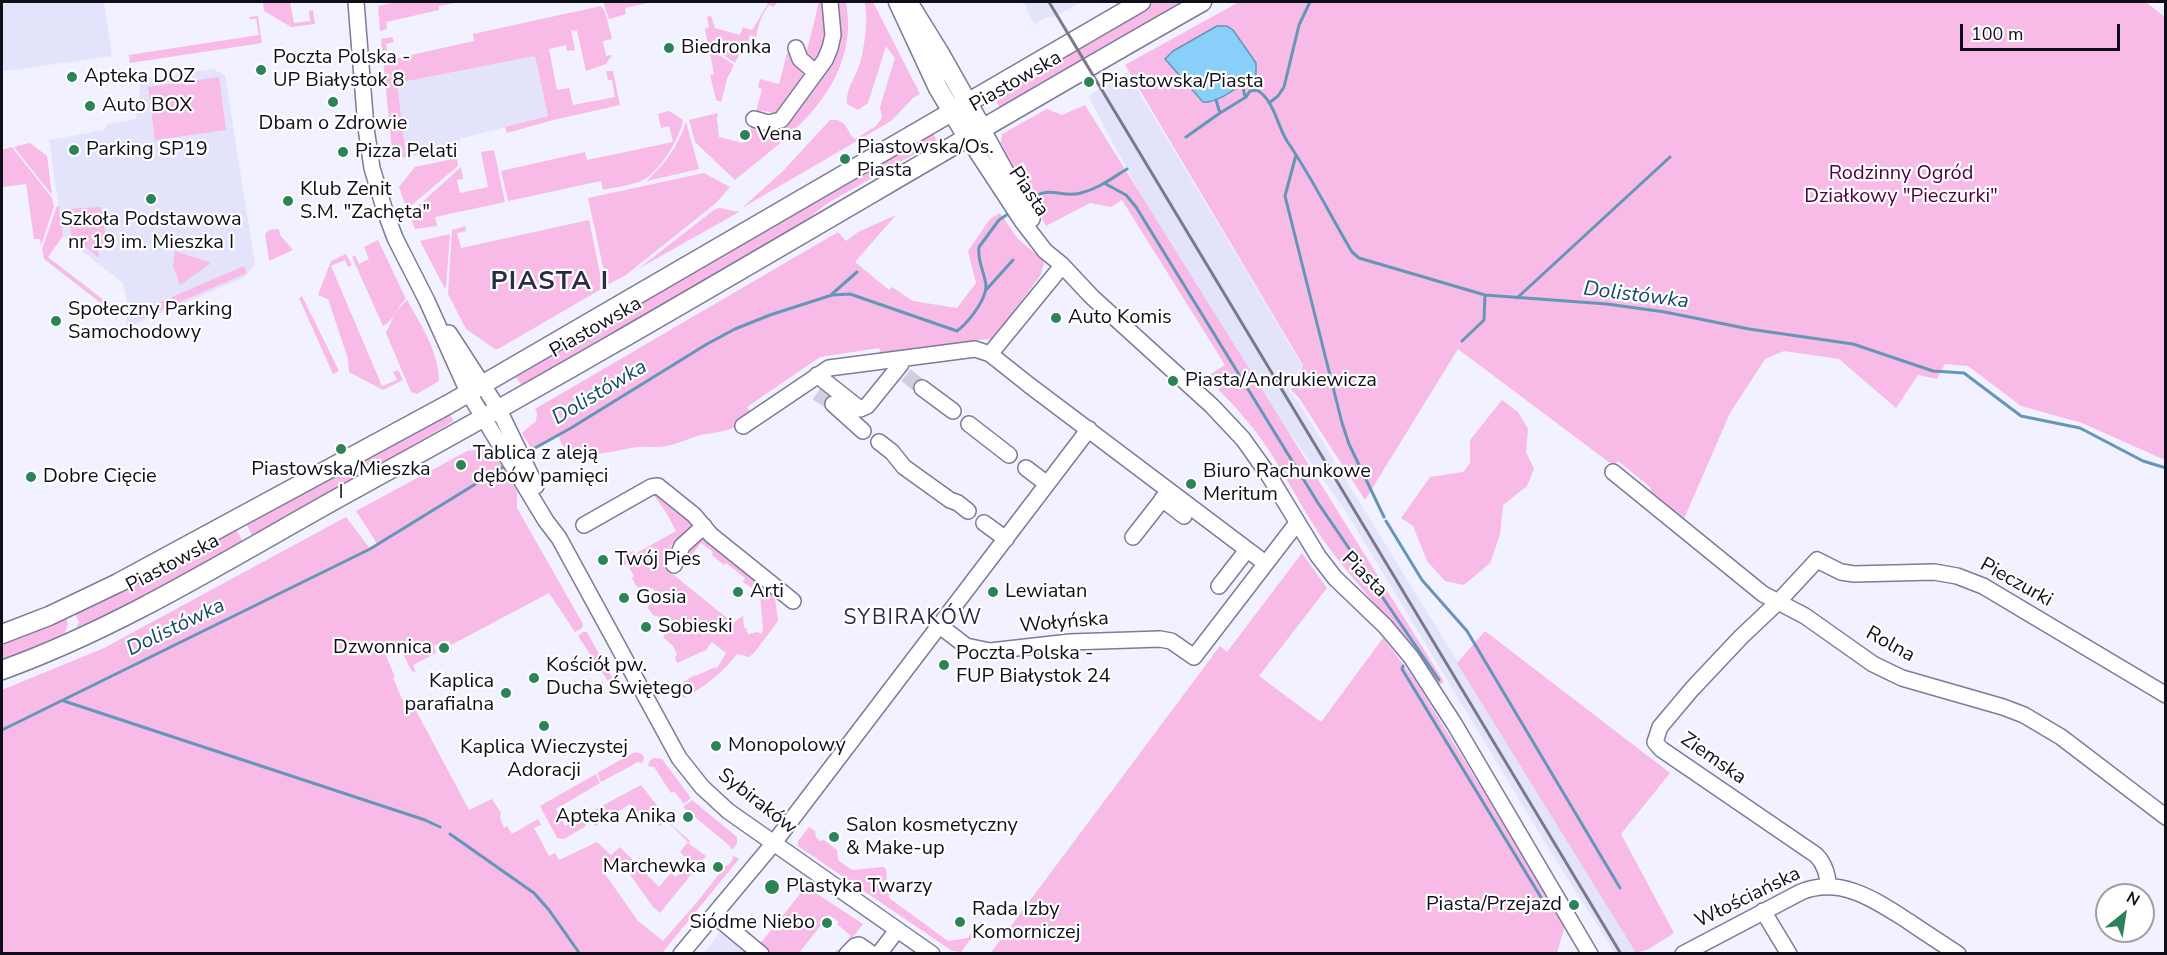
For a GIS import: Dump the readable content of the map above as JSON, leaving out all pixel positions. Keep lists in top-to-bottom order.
{
  "streets": {
    "main road": ["Piastowska"],
    "street": [
      "Piasta",
      "Pieczurki",
      "Wołyńska",
      "Rolna",
      "Ziemska",
      "Sybiraków",
      "Włościańska"
    ]
  },
  "crossings": [
    ["Piastowska", "Piasta"],
    ["Piastowska", "Sybiraków"],
    ["Pieczurki", "Rolna"],
    ["Pieczurki", "Ziemska"],
    ["Rolna", "Ziemska"],
    ["Ziemska", "Włościańska"]
  ],
  "districts": ["PIASTA I", "SYBIRAKÓW"],
  "water": ["Dolistówka"],
  "parks": ["Rodzinny Ogród Działkowy \"Pieczurki\""],
  "places": [
    "Biedronka",
    "Poczta Polska - UP Białystok 8",
    "Apteka DOZ",
    "Piastowska/Piasta",
    "Dbam o Zdrowie",
    "Auto BOX",
    "Vena",
    "Parking SP19",
    "Pizza Pelati",
    "Piastowska/Os. Piasta",
    "Szkoła Podstawowa nr 19 im. Mieszka I",
    "Klub Zenit S.M. \"Zachęta\"",
    "Auto Komis",
    "Społeczny Parking Samochodowy",
    "Piasta/Andrukiewicza",
    "Piastowska/Mieszka I",
    "Tablica z aleją dębów pamięci",
    "Dobre Cięcie",
    "Biuro Rachunkowe Meritum",
    "Twój Pies",
    "Arti",
    "Lewiatan",
    "Gosia",
    "Sobieski",
    "Dzwonnica",
    "Poczta Polska - FUP Białystok 24",
    "Kościół pw. Ducha Świętego",
    "Kaplica parafialna",
    "Kaplica Wieczystej Adoracji",
    "Monopolowy",
    "Apteka Anika",
    "Salon kosmetyczny & Make-up",
    "Marchewka",
    "Plastyka Twarzy",
    "Piasta/Przejazd",
    "Rada Izby Komorniczej",
    "Siódme Niebo"
  ],
  "scale_bar": "100 m",
  "north": "top right"
}
